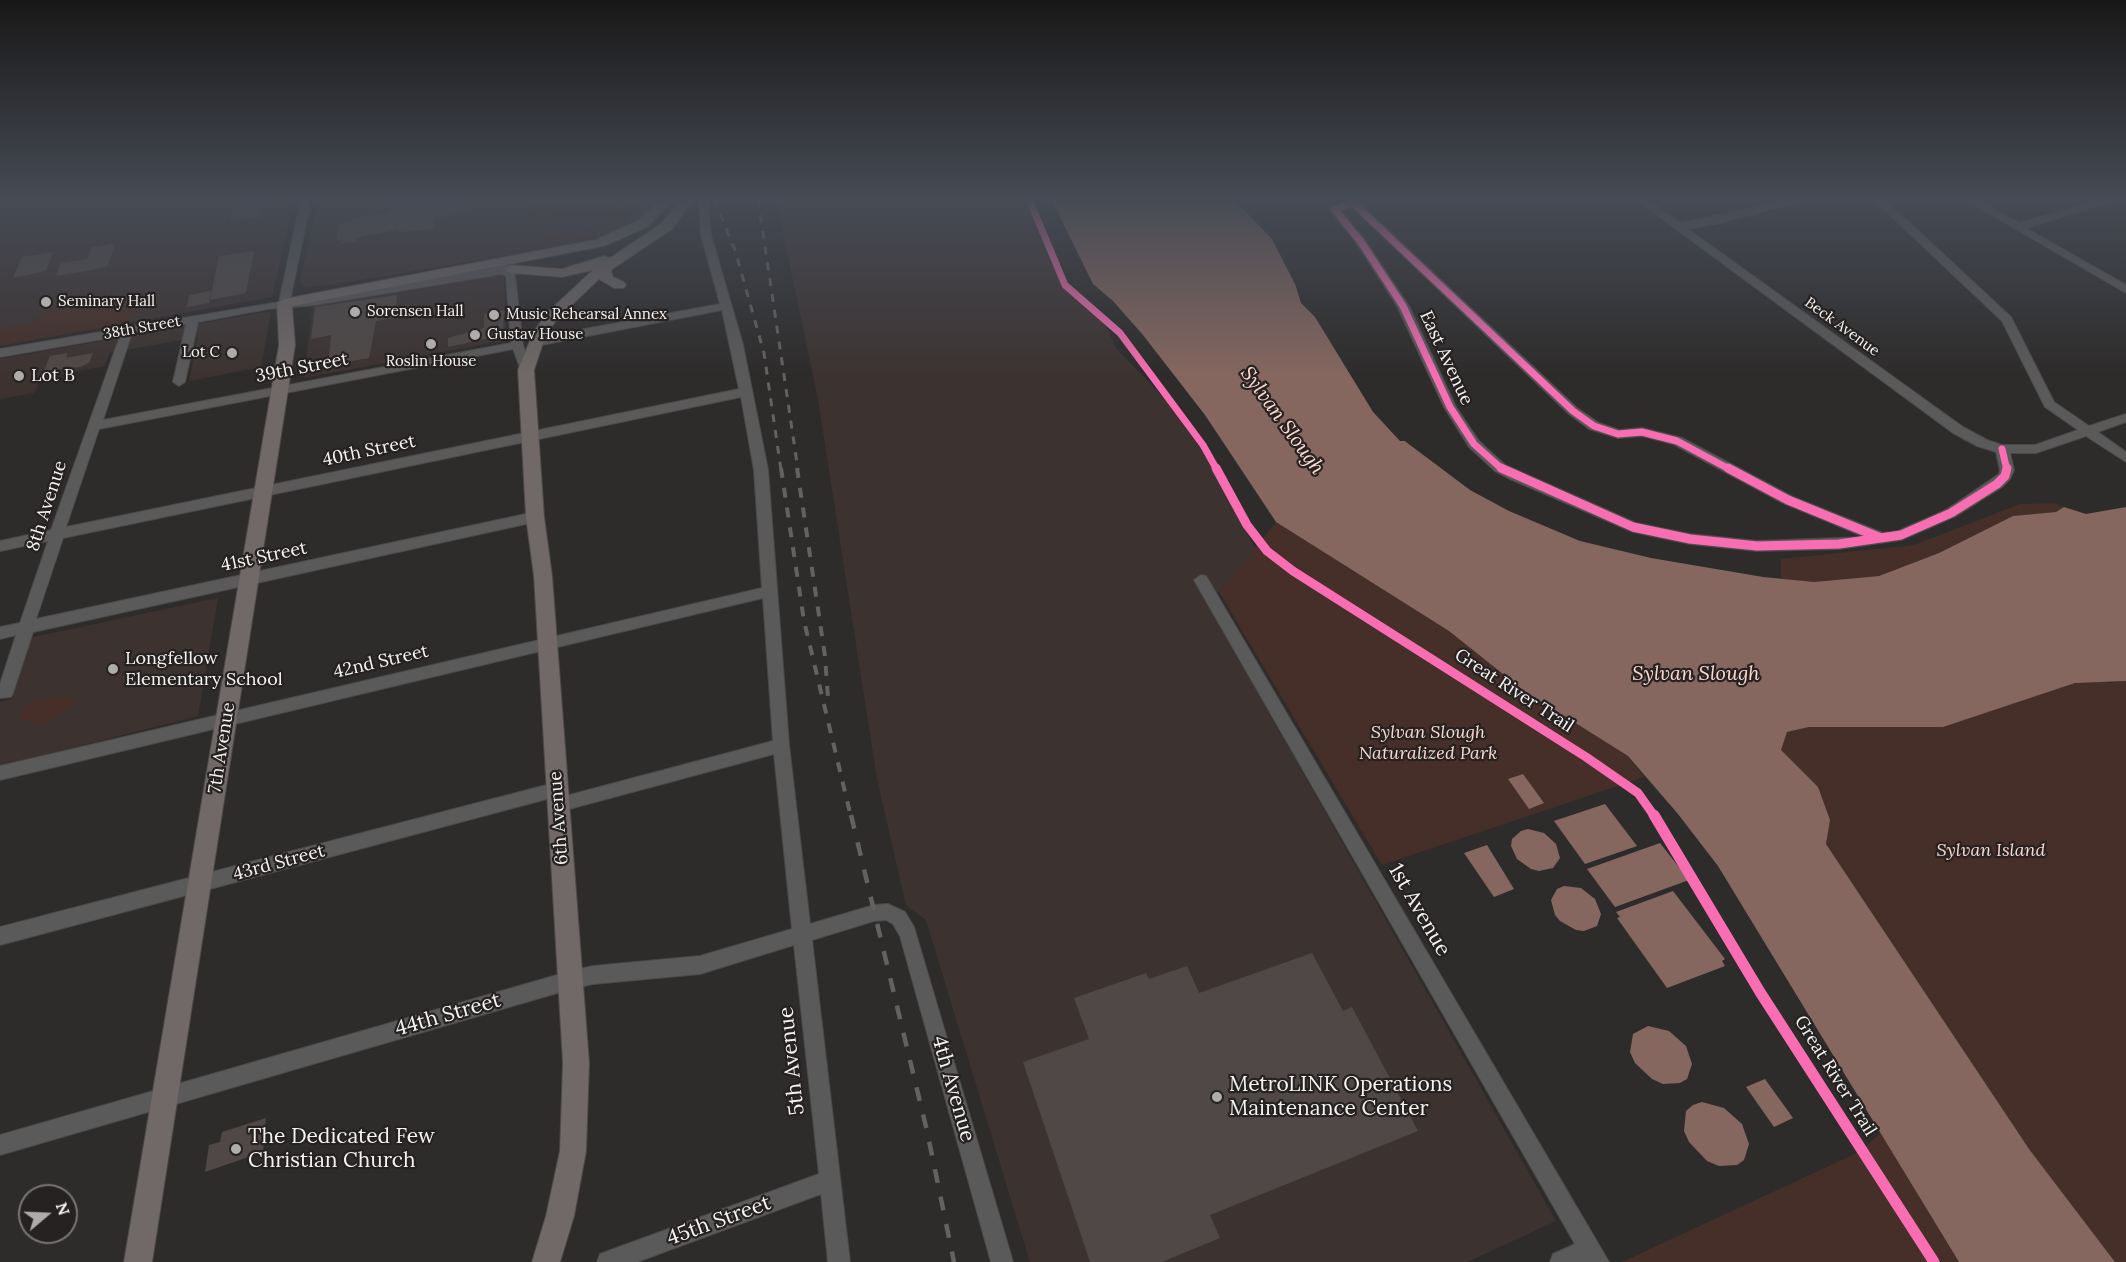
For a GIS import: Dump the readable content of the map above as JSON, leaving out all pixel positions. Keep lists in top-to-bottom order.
{
  "streets": {
    "main road": ["38th Street", "7th Avenue", "6th Avenue"],
    "street": [
      "Beck Avenue",
      "East Avenue",
      "39th Street",
      "40th Street",
      "8th Avenue",
      "41st Street",
      "42nd Street",
      "43rd Street",
      "1st Avenue",
      "44th Street",
      "5th Avenue",
      "4th Avenue",
      "45th Street"
    ],
    "cycle path": ["Great River Trail"]
  },
  "crossings": [
    ["Beck Avenue", "East Avenue"],
    ["38th Street", "8th Avenue"],
    ["38th Street", "7th Avenue"],
    ["38th Street", "6th Avenue"],
    ["39th Street", "8th Avenue"],
    ["39th Street", "7th Avenue"],
    ["39th Street", "6th Avenue"],
    ["40th Street", "8th Avenue"],
    ["40th Street", "7th Avenue"],
    ["40th Street", "6th Avenue"],
    ["40th Street", "5th Avenue"],
    ["8th Avenue", "41st Street"],
    ["41st Street", "7th Avenue"],
    ["41st Street", "6th Avenue"],
    ["42nd Street", "7th Avenue"],
    ["42nd Street", "6th Avenue"],
    ["42nd Street", "5th Avenue"],
    ["7th Avenue", "43rd Street"],
    ["7th Avenue", "44th Street"],
    ["6th Avenue", "43rd Street"],
    ["6th Avenue", "44th Street"],
    ["43rd Street", "5th Avenue"],
    ["44th Street", "5th Avenue"],
    ["44th Street", "4th Avenue"],
    ["5th Avenue", "45th Street"]
  ],
  "water": ["Sylvan Slough"],
  "parks": ["Sylvan Slough Naturalized Park", "Sylvan Island"],
  "places": [
    "Seminary Hall",
    "Sorensen Hall",
    "Music Rehearsal Annex",
    "Gustav House",
    "Roslin House",
    "Lot C",
    "Lot B",
    "Longfellow Elementary School",
    "MetroLINK Operations Maintenance Center",
    "The Dedicated Few Christian Church"
  ],
  "north": "right"
}
